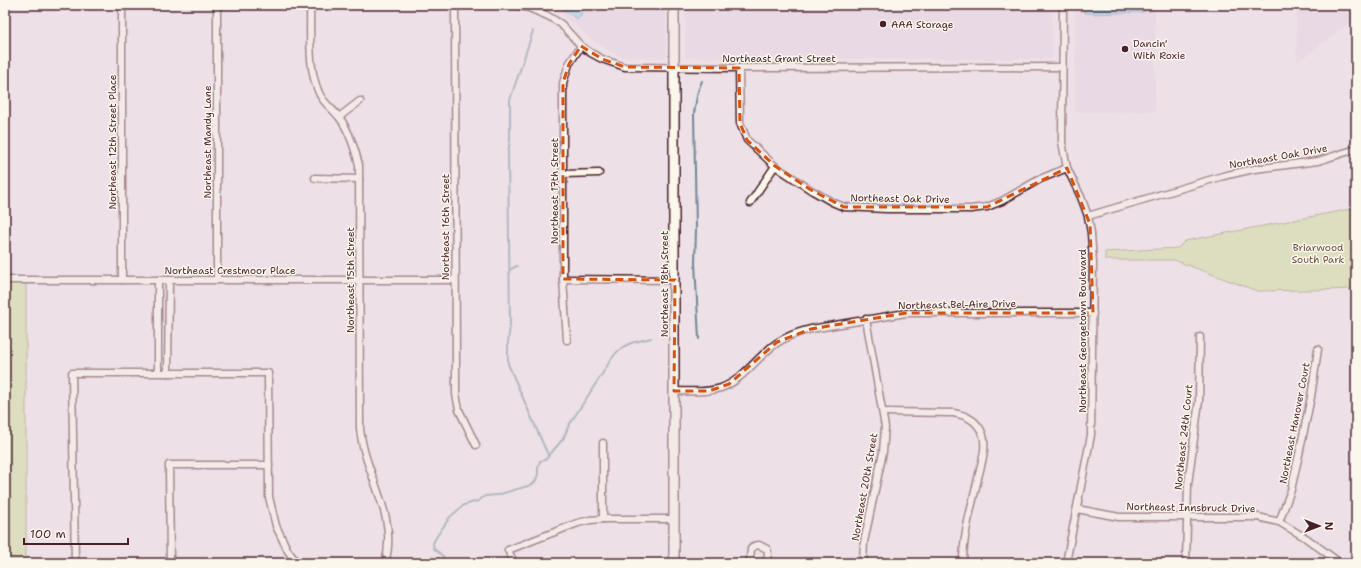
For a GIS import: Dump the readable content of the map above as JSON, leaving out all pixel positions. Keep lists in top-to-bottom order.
{
  "streets": {
    "main road": ["Northeast 18th Street"],
    "street": [
      "Northeast Grant Street",
      "Northeast 12th Street Place",
      "Northeast Mandy Lane",
      "Northeast Oak Drive",
      "Northeast 17th Street",
      "Northeast 16th Street",
      "Northeast Crestmoor Place",
      "Northeast 15th Street",
      "Northeast Bel-Aire Drive",
      "Northeast Georgetown Boulevard",
      "Northeast Hanover Court",
      "Northeast 24th Court",
      "Northeast 20th Street",
      "Northeast Innsbruck Drive"
    ]
  },
  "crossings": [
    ["Northeast Grant Street", "Northeast Oak Drive"],
    ["Northeast Grant Street", "Northeast 17th Street"],
    ["Northeast Grant Street", "Northeast 18th Street"],
    ["Northeast Grant Street", "Northeast Georgetown Boulevard"],
    ["Northeast 12th Street Place", "Northeast Crestmoor Place"],
    ["Northeast Mandy Lane", "Northeast Crestmoor Place"],
    ["Northeast Oak Drive", "Northeast Georgetown Boulevard"],
    ["Northeast 16th Street", "Northeast Crestmoor Place"],
    ["Northeast Crestmoor Place", "Northeast 15th Street"],
    ["Northeast 18th Street", "Northeast Bel-Aire Drive"],
    ["Northeast Bel-Aire Drive", "Northeast Georgetown Boulevard"],
    ["Northeast Bel-Aire Drive", "Northeast 20th Street"],
    ["Northeast Georgetown Boulevard", "Northeast Innsbruck Drive"],
    ["Northeast Hanover Court", "Northeast Innsbruck Drive"],
    ["Northeast 24th Court", "Northeast Innsbruck Drive"]
  ],
  "parks": ["Briarwood South Park"],
  "places": ["AAA Storage", "Dancin' With Roxie"],
  "scale_bar": "100 m",
  "north": "right"
}
